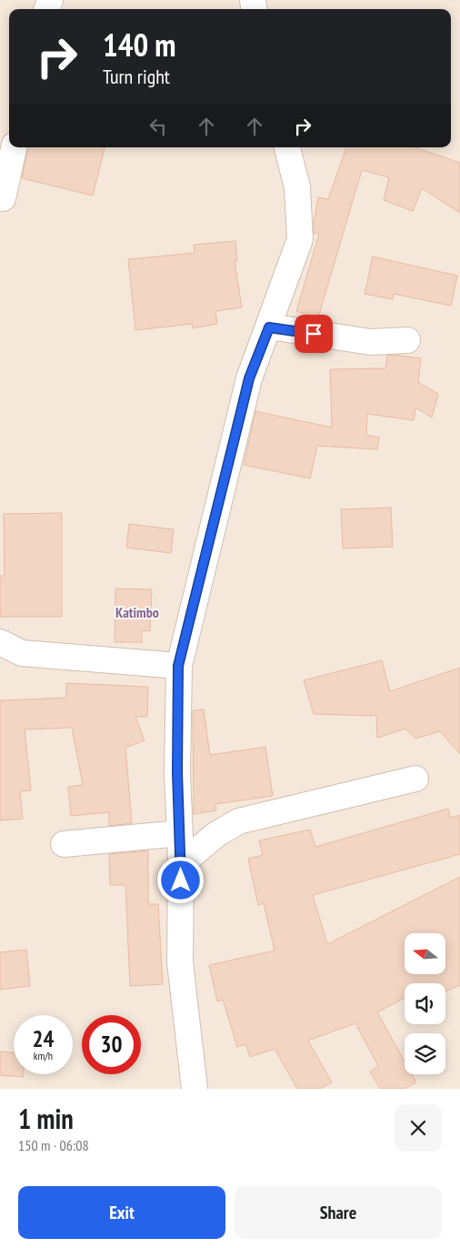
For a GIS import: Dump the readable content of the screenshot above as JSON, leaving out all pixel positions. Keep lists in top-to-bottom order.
{
  "districts": ["Katimbo"],
  "north": "left",
  "page": {
    "turn": ["140 m", "Turn right"],
    "speed": "24 km/h",
    "limit": "30",
    "heading": ["1 min", "150 m · 06:08"],
    "buttons": ["Exit", "Share"]
  }
}
